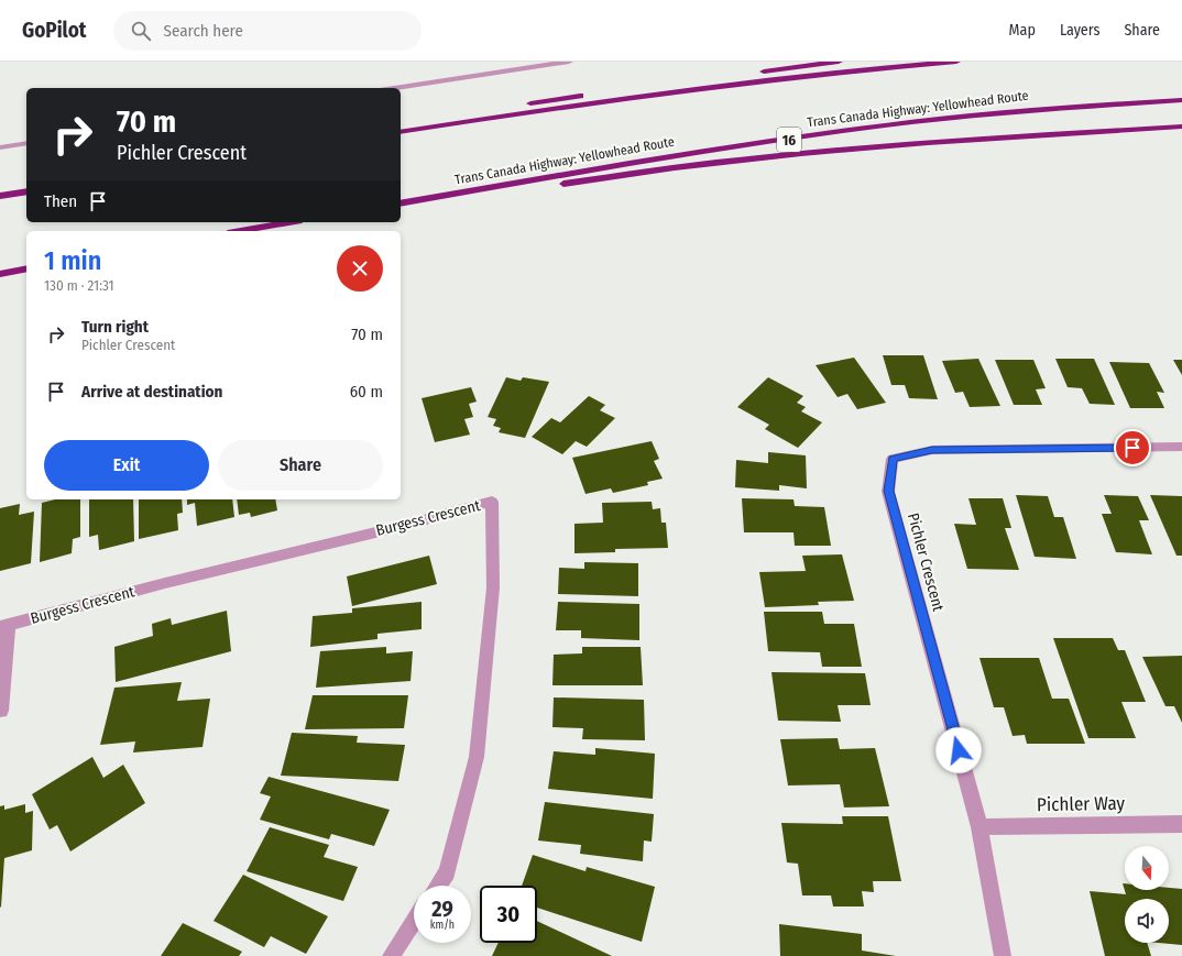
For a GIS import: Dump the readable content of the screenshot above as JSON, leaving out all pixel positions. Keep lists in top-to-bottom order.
{
  "streets": {
    "highway": ["Trans Canada Highway: Yellowhead Route", "16"],
    "street": ["Burgess Crescent", "Pichler Crescent", "Pichler Way"]
  },
  "crossings": [
    ["Pichler Crescent", "Pichler Way"]
  ],
  "north": "bottom",
  "page": {
    "header": "GoPilot",
    "search": "Search here",
    "nav": ["Map", "Layers", "Share"],
    "turn": ["70 m", "Pichler Crescent"],
    "then": "Then",
    "heading": ["1 min", "130 m · 21:31"],
    "list": [
      {
        "name": "Turn right",
        "note": "Pichler Crescent",
        "value": "70 m"
      },
      {
        "name": "Arrive at destination",
        "value": "60 m"
      }
    ],
    "buttons": ["Exit", "Share"],
    "speed": "29 km/h",
    "limit": "30"
  }
}
